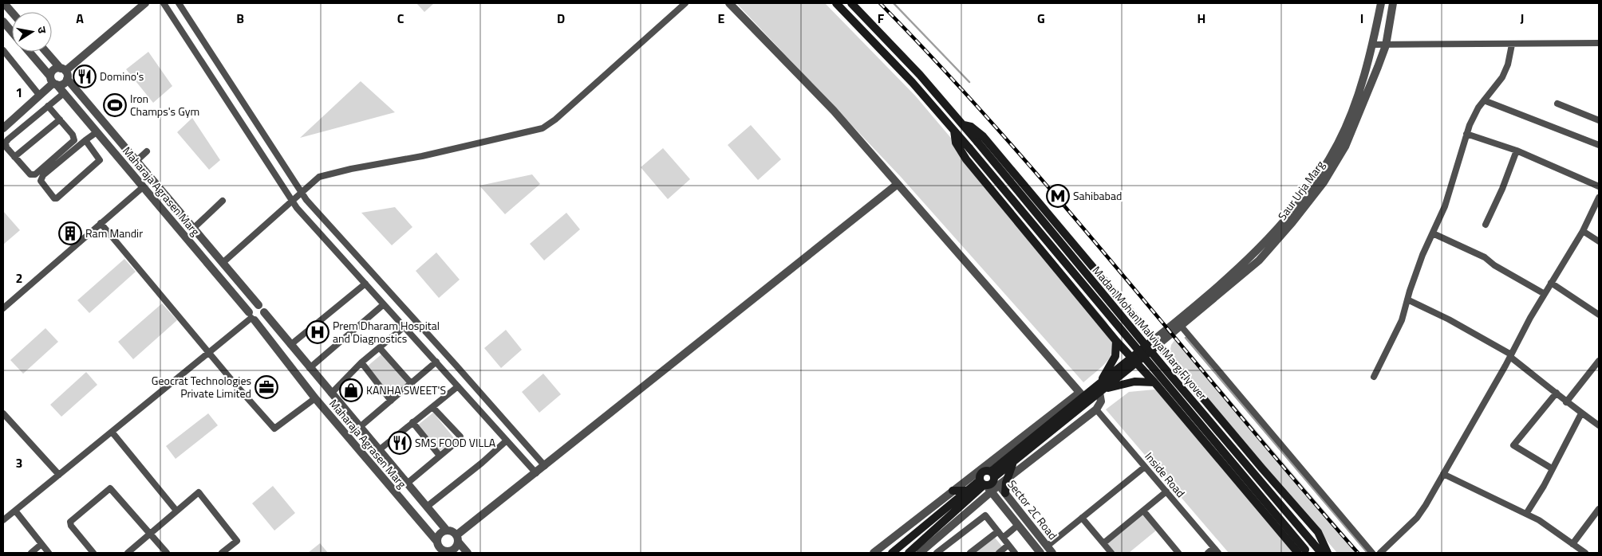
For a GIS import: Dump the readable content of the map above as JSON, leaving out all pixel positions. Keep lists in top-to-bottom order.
{
  "streets": {
    "main road": ["Madan Mohan Malviya Marg Flyover"],
    "street": [
      "Saur Urja Marg",
      "Maharaja Agrasen Marg",
      "Inside Road",
      "Sector 2C Road"
    ]
  },
  "places": {
    "restaurant": ["Domino's", "SMS FOOD VILLA"],
    "sports": ["Iron Champs's Gym"],
    "metro station": ["Sahibabad"],
    "building": ["Ram Mandir"],
    "hospital": ["Prem Dharam Hospital and Diagnostics"],
    "office": ["Geocrat Technologies Private Limited"],
    "shop": ["KANHA SWEET'S"]
  },
  "north": "right",
  "grid": {
    "columns": [
      "A",
      "B",
      "C",
      "D",
      "E",
      "F",
      "G",
      "H",
      "I",
      "J"
    ],
    "rows": ["1", "2", "3"]
  }
}
